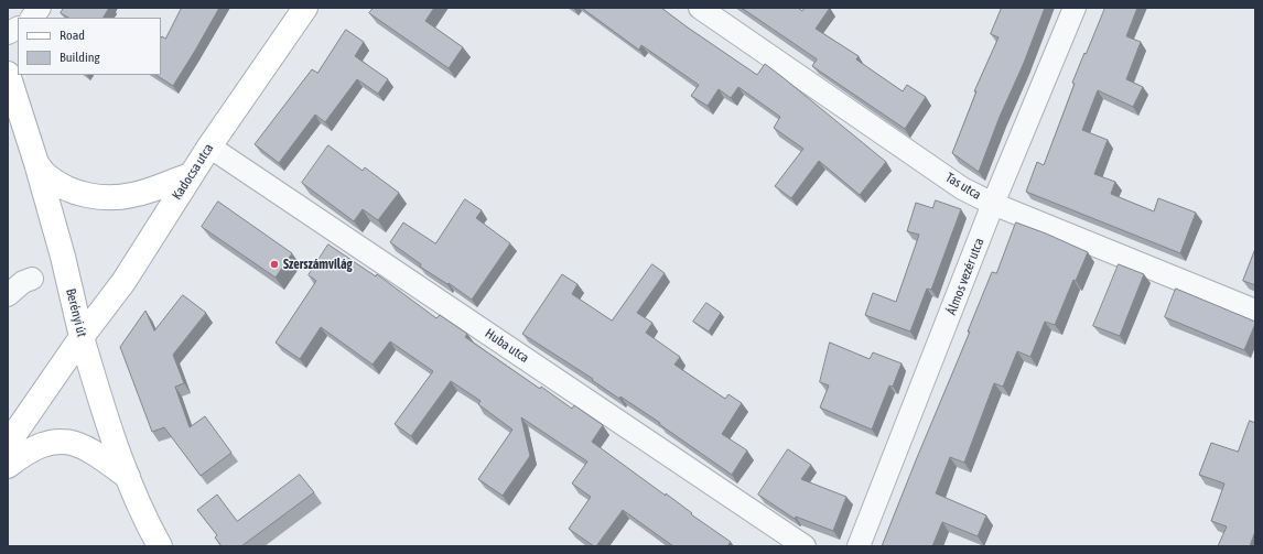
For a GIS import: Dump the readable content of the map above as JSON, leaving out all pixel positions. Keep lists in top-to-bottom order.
{
  "streets": {
    "main road": ["Kadocsa utca", "Berényi út"],
    "street": ["Tas utca", "Álmos vezér utca", "Huba utca"]
  },
  "crossings": [
    ["Kadocsa utca", "Berényi út"],
    ["Kadocsa utca", "Huba utca"],
    ["Tas utca", "Álmos vezér utca"]
  ],
  "places": ["Szerszámvilág"],
  "legend": ["Road", "Building"]
}
